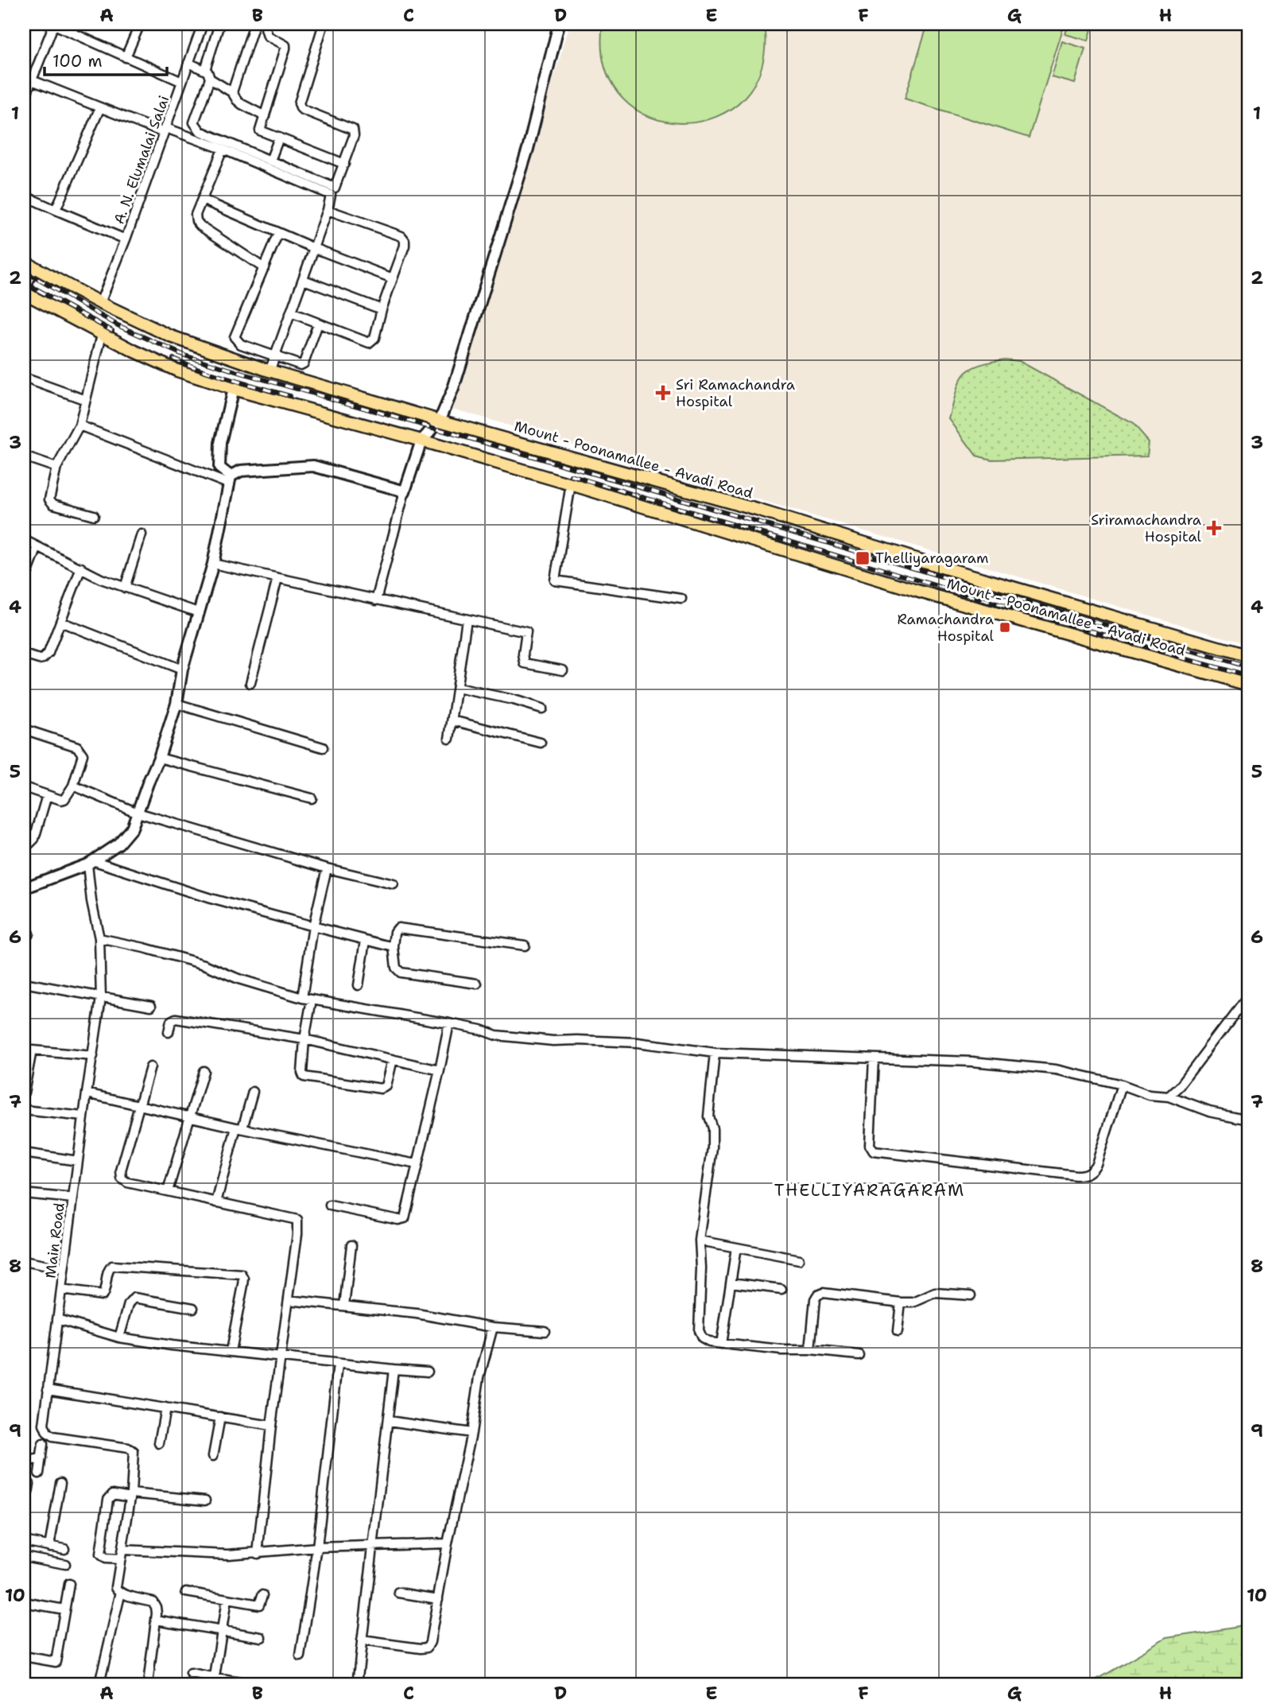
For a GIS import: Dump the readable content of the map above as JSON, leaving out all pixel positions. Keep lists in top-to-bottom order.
{
  "streets": {
    "main road": ["Mount - Poonamallee - Avadi Road"],
    "street": ["A. N. Elumalai Salai", "Main Road"]
  },
  "crossings": [
    ["A. N. Elumalai Salai", "Mount - Poonamallee - Avadi Road"]
  ],
  "districts": ["THELLIYARAGARAM"],
  "places": {
    "health": ["Sri Ramachandra Hospital", "Sriramachandra Hospital"],
    "transit": ["Thelliyaragaram", "Ramachandra Hospital"]
  },
  "scale_bar": "100 m",
  "grid": {
    "columns": [
      "A",
      "B",
      "C",
      "D",
      "E",
      "F",
      "G",
      "H"
    ],
    "rows": [
      "1",
      "2",
      "3",
      "4",
      "5",
      "6",
      "7",
      "8",
      "9",
      "10"
    ]
  }
}
